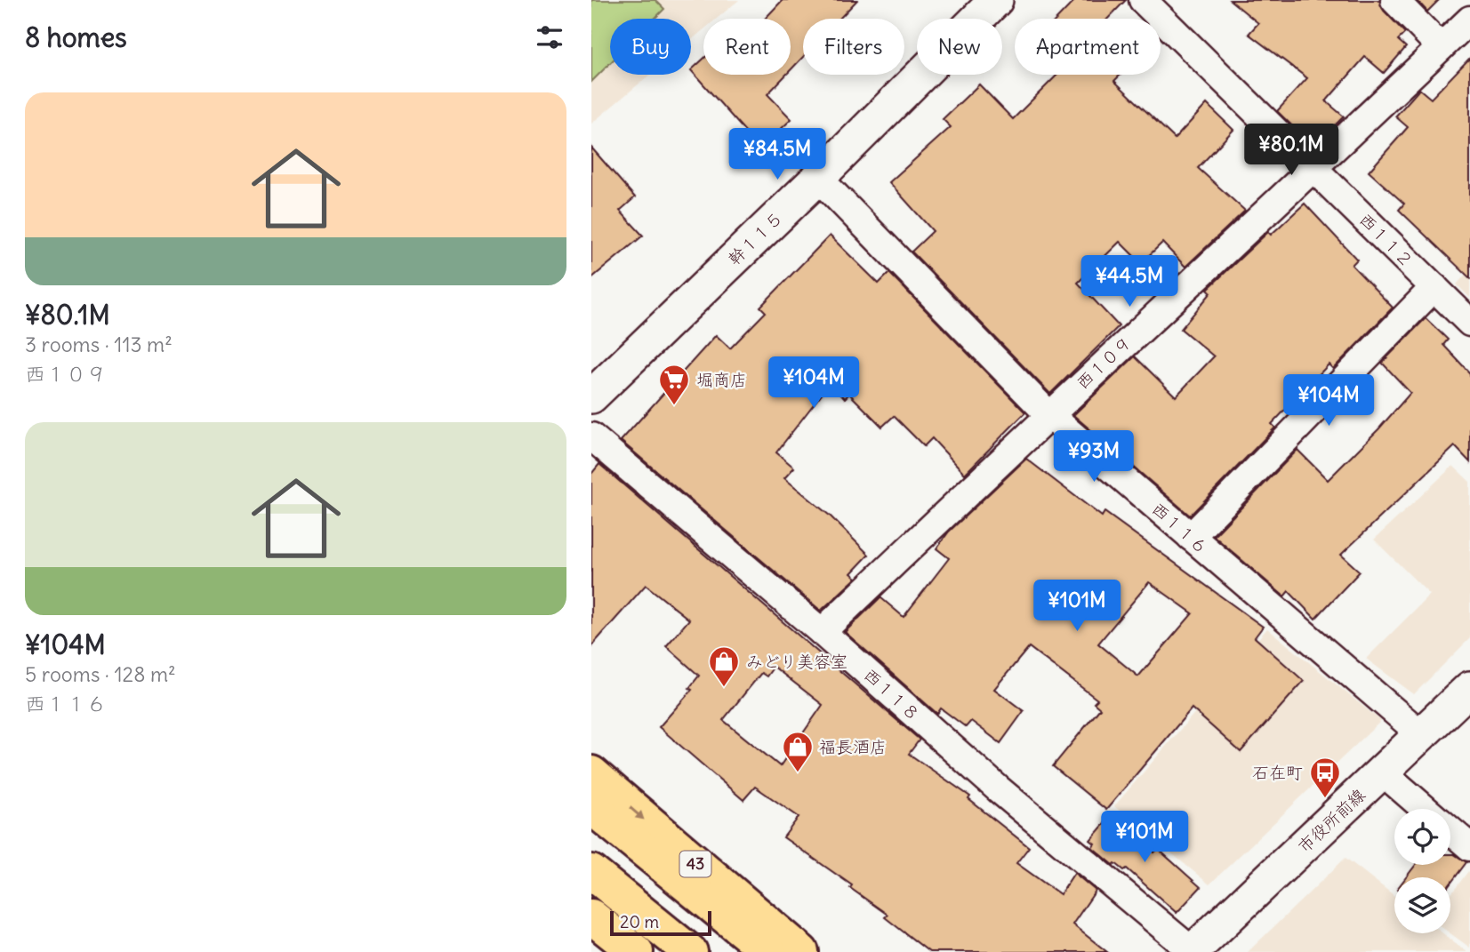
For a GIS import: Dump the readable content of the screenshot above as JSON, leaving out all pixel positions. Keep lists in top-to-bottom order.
{
  "streets": {
    "highway": ["43"],
    "street": [
      "幹１１５",
      "西１１２",
      "西１０９",
      "西１１６",
      "西１１８",
      "市役所前線"
    ]
  },
  "crossings": [
    ["幹１１５", "西１１６"],
    ["西１１２", "西１０９"],
    ["西１０９", "西１１６"],
    ["西１０９", "西１１８"],
    ["西１１６", "市役所前線"],
    ["西１１８", "市役所前線"]
  ],
  "places": {
    "supermarket": ["堀商店"],
    "shop": ["みどり美容室", "福長酒店"],
    "bus stop": ["石在町"]
  },
  "scale_bar": "20 m",
  "page": {
    "heading": "8 homes",
    "chip": [
      "Buy",
      "Rent",
      "Filters",
      "New",
      "Apartment"
    ],
    "list": [
      {
        "name": "¥80.1M",
        "note": "3 rooms · 113 m² · 西１０９"
      },
      {
        "name": "¥104M",
        "note": "5 rooms · 128 m² · 西１１６"
      }
    ],
    "price": [
      "¥80.1M",
      "¥84.5M",
      "¥44.5M",
      "¥104M",
      "¥104M",
      "¥93M",
      "¥101M",
      "¥101M"
    ],
    "scale": "20 m"
  }
}
